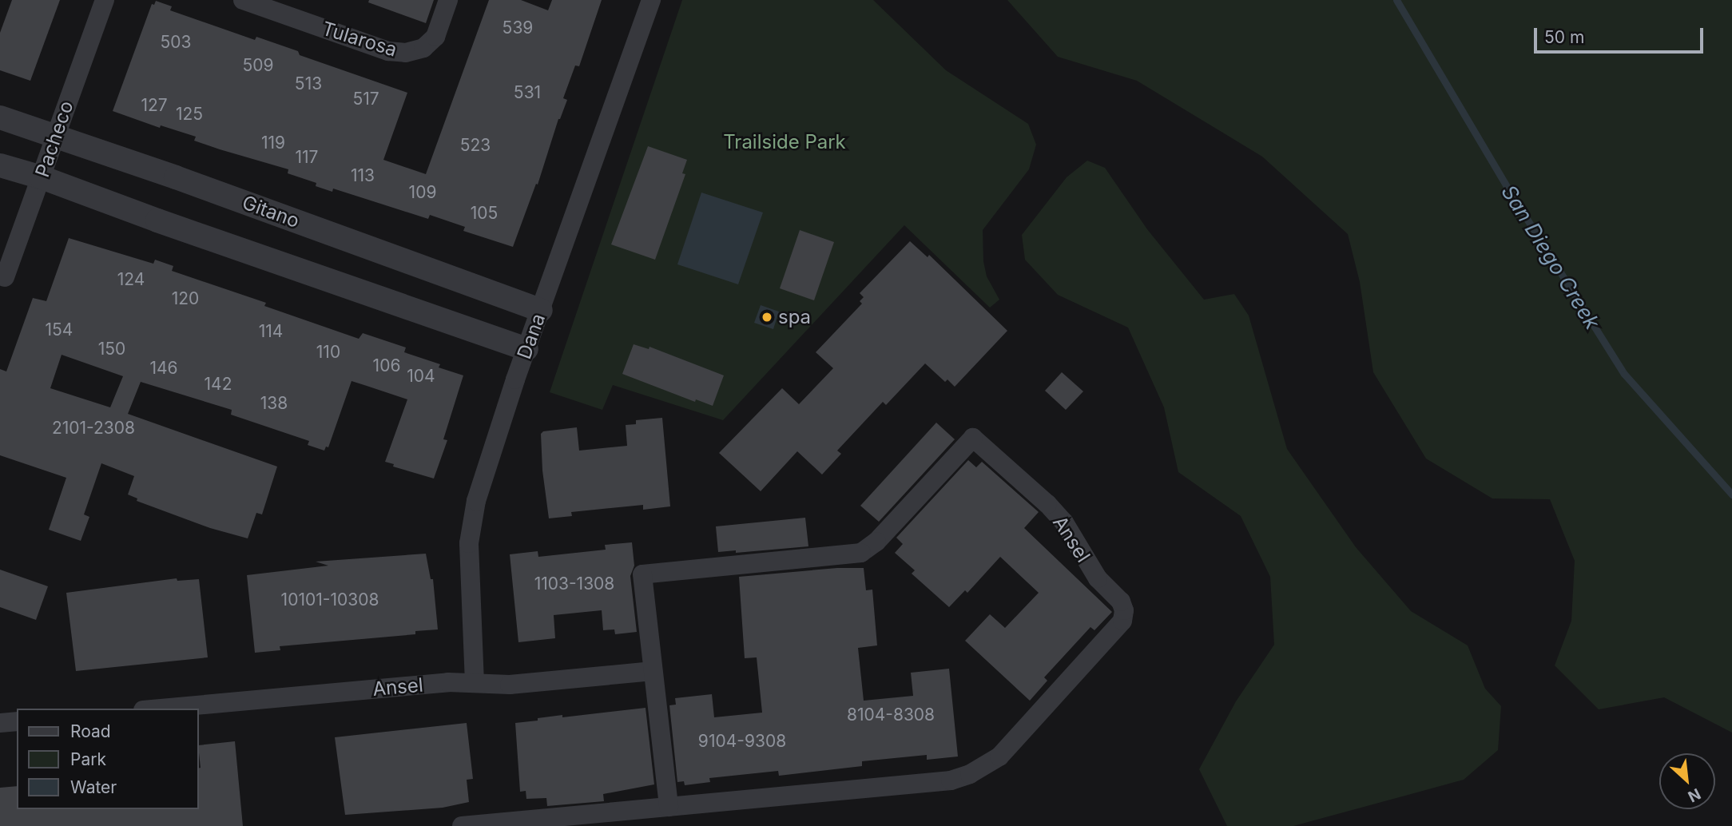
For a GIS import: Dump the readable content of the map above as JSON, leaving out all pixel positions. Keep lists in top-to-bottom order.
{
  "streets": {
    "street": [
      "Tularosa",
      "Pacheco",
      "Gitano",
      "Dana",
      "Ansel"
    ]
  },
  "crossings": [
    ["Pacheco", "Gitano"],
    ["Gitano", "Dana"],
    ["Dana", "Ansel"]
  ],
  "water": ["San Diego Creek"],
  "parks": ["Trailside Park"],
  "places": ["spa"],
  "house_numbers": [
    "539",
    "503",
    "509",
    "513",
    "531",
    "517",
    "127",
    "125",
    "119",
    "523",
    "117",
    "113",
    "109",
    "105",
    "124",
    "120",
    "154",
    "114",
    "150",
    "110",
    "106",
    "146",
    "104",
    "142",
    "138",
    "2101-2308",
    "1103-1308",
    "10101-10308",
    "8104-8308",
    "9104-9308"
  ],
  "legend": ["Road", "Park", "Water"],
  "scale_bar": "50 m",
  "north": "bottom right"
}
